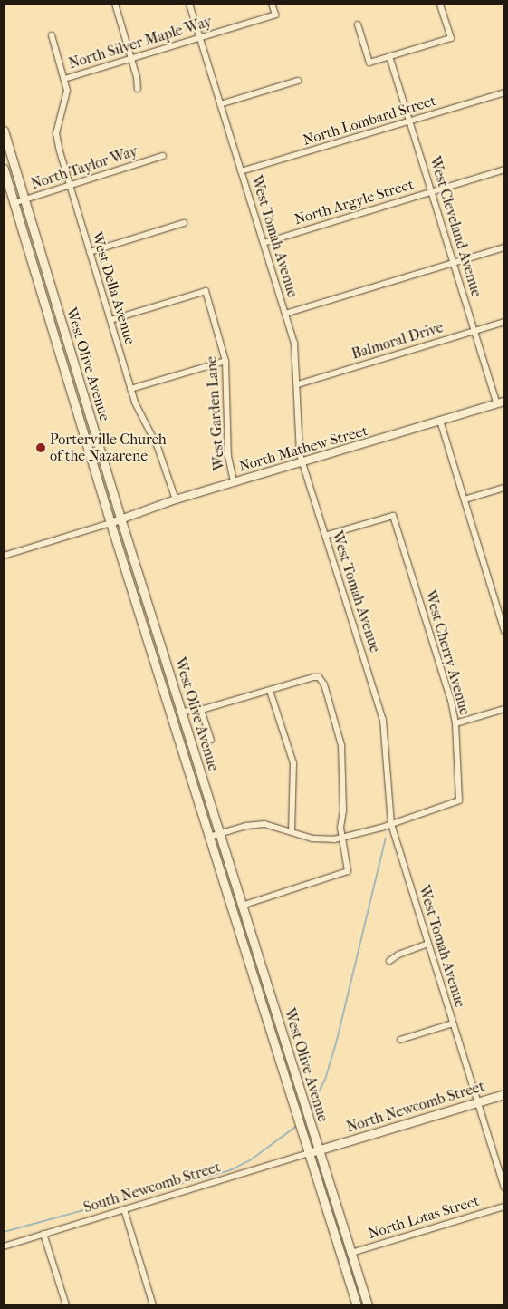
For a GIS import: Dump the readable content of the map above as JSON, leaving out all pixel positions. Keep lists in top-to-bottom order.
{
  "streets": {
    "main road": ["West Olive Avenue", "North Newcomb Street"],
    "street": [
      "North Silver Maple Way",
      "North Lombard Street",
      "North Taylor Way",
      "North Argyle Street",
      "West Cleveland Avenue",
      "West Tomah Avenue",
      "West Della Avenue",
      "Balmoral Drive",
      "West Garden Lane",
      "North Mathew Street",
      "West Cherry Avenue",
      "South Newcomb Street",
      "North Lotas Street"
    ]
  },
  "crossings": [
    ["North Silver Maple Way", "West Tomah Avenue"],
    ["North Silver Maple Way", "West Della Avenue"],
    ["North Lombard Street", "West Cleveland Avenue"],
    ["North Lombard Street", "West Tomah Avenue"],
    ["North Taylor Way", "West Della Avenue"],
    ["North Taylor Way", "West Olive Avenue"],
    ["North Argyle Street", "West Cleveland Avenue"],
    ["North Argyle Street", "West Tomah Avenue"],
    ["West Cleveland Avenue", "Balmoral Drive"],
    ["West Cleveland Avenue", "North Mathew Street"],
    ["West Tomah Avenue", "Balmoral Drive"],
    ["West Tomah Avenue", "North Mathew Street"],
    ["West Tomah Avenue", "West Cherry Avenue"],
    ["West Tomah Avenue", "North Newcomb Street"],
    ["West Della Avenue", "West Garden Lane"],
    ["West Della Avenue", "North Mathew Street"],
    ["West Olive Avenue", "North Mathew Street"],
    ["West Olive Avenue", "North Newcomb Street"],
    ["West Olive Avenue", "South Newcomb Street"],
    ["West Olive Avenue", "North Lotas Street"],
    ["West Garden Lane", "North Mathew Street"],
    ["North Newcomb Street", "South Newcomb Street"]
  ],
  "places": ["Porterville Church of the Nazarene"]
}
